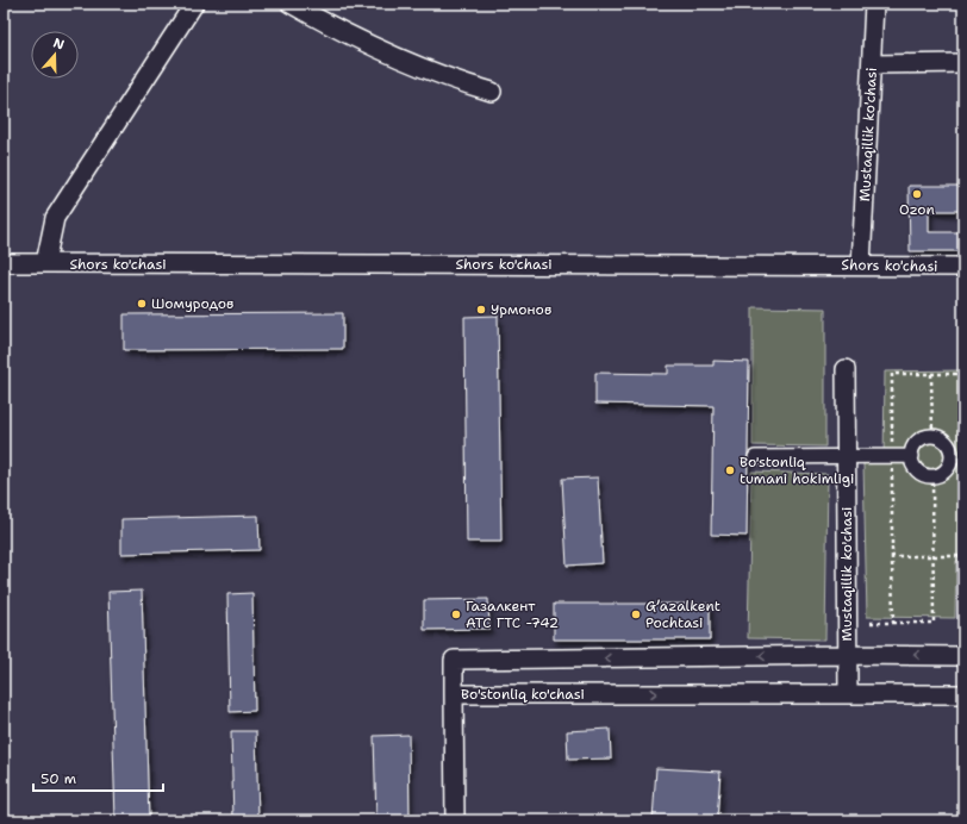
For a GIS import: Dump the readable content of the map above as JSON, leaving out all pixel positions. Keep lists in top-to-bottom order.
{
  "streets": {
    "street": ["Mustaqillik ko'chasi", "Shors ko'chasi", "Bo'stonliq ko'chasi"]
  },
  "crossings": [
    ["Mustaqillik ko'chasi", "Shors ko'chasi"],
    ["Mustaqillik ko'chasi", "Bo'stonliq ko'chasi"]
  ],
  "places": [
    "Ozon",
    "Шомуродов",
    "Урмонов",
    "Bo'stonliq tumani hokimligi",
    "Газалкент АТС ГТС -742",
    "Gʼazalkent Pochtasi"
  ],
  "scale_bar": "50 m",
  "north": "top"
}
